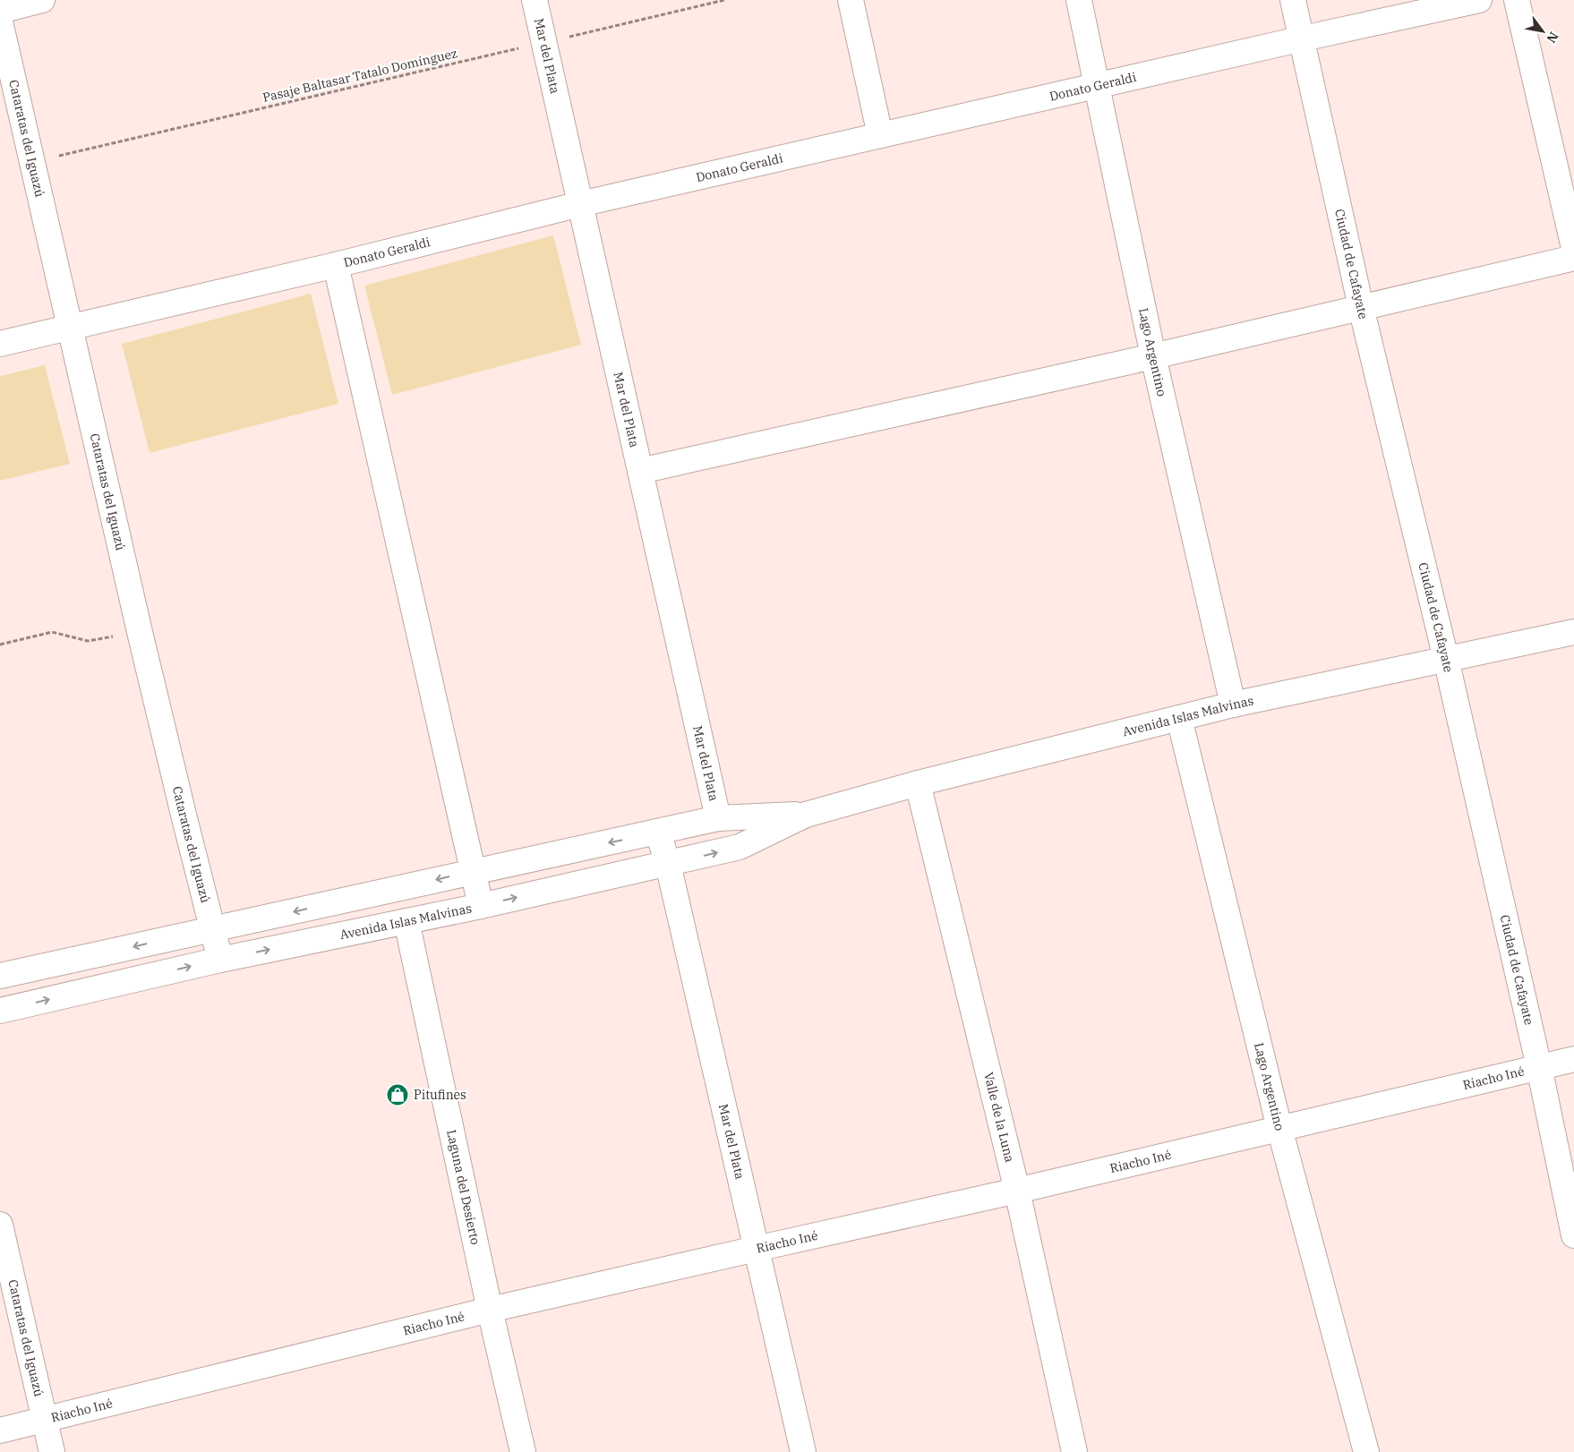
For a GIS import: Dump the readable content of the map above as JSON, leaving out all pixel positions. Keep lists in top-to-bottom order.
{
  "streets": {
    "street": [
      "Mar del Plata",
      "Donato Geraldi",
      "Cataratas del Iguazú",
      "Ciudad de Cafayate",
      "Lago Argentino",
      "Avenida Islas Malvinas",
      "Riacho Iné",
      "Valle de la Luna",
      "Laguna del Desierto"
    ],
    "path": ["Pasaje Baltasar Tatalo Domínguez"]
  },
  "crossings": [
    ["Mar del Plata", "Pasaje Baltasar Tatalo Domínguez"],
    ["Mar del Plata", "Donato Geraldi"],
    ["Mar del Plata", "Avenida Islas Malvinas"],
    ["Mar del Plata", "Riacho Iné"],
    ["Pasaje Baltasar Tatalo Domínguez", "Cataratas del Iguazú"],
    ["Donato Geraldi", "Cataratas del Iguazú"],
    ["Donato Geraldi", "Ciudad de Cafayate"],
    ["Donato Geraldi", "Lago Argentino"],
    ["Cataratas del Iguazú", "Avenida Islas Malvinas"],
    ["Cataratas del Iguazú", "Riacho Iné"],
    ["Ciudad de Cafayate", "Avenida Islas Malvinas"],
    ["Ciudad de Cafayate", "Riacho Iné"],
    ["Lago Argentino", "Avenida Islas Malvinas"],
    ["Lago Argentino", "Riacho Iné"],
    ["Avenida Islas Malvinas", "Valle de la Luna"],
    ["Avenida Islas Malvinas", "Laguna del Desierto"],
    ["Riacho Iné", "Valle de la Luna"],
    ["Riacho Iné", "Laguna del Desierto"]
  ],
  "places": {
    "shop": ["Pitufines"]
  },
  "north": "bottom right"
}
